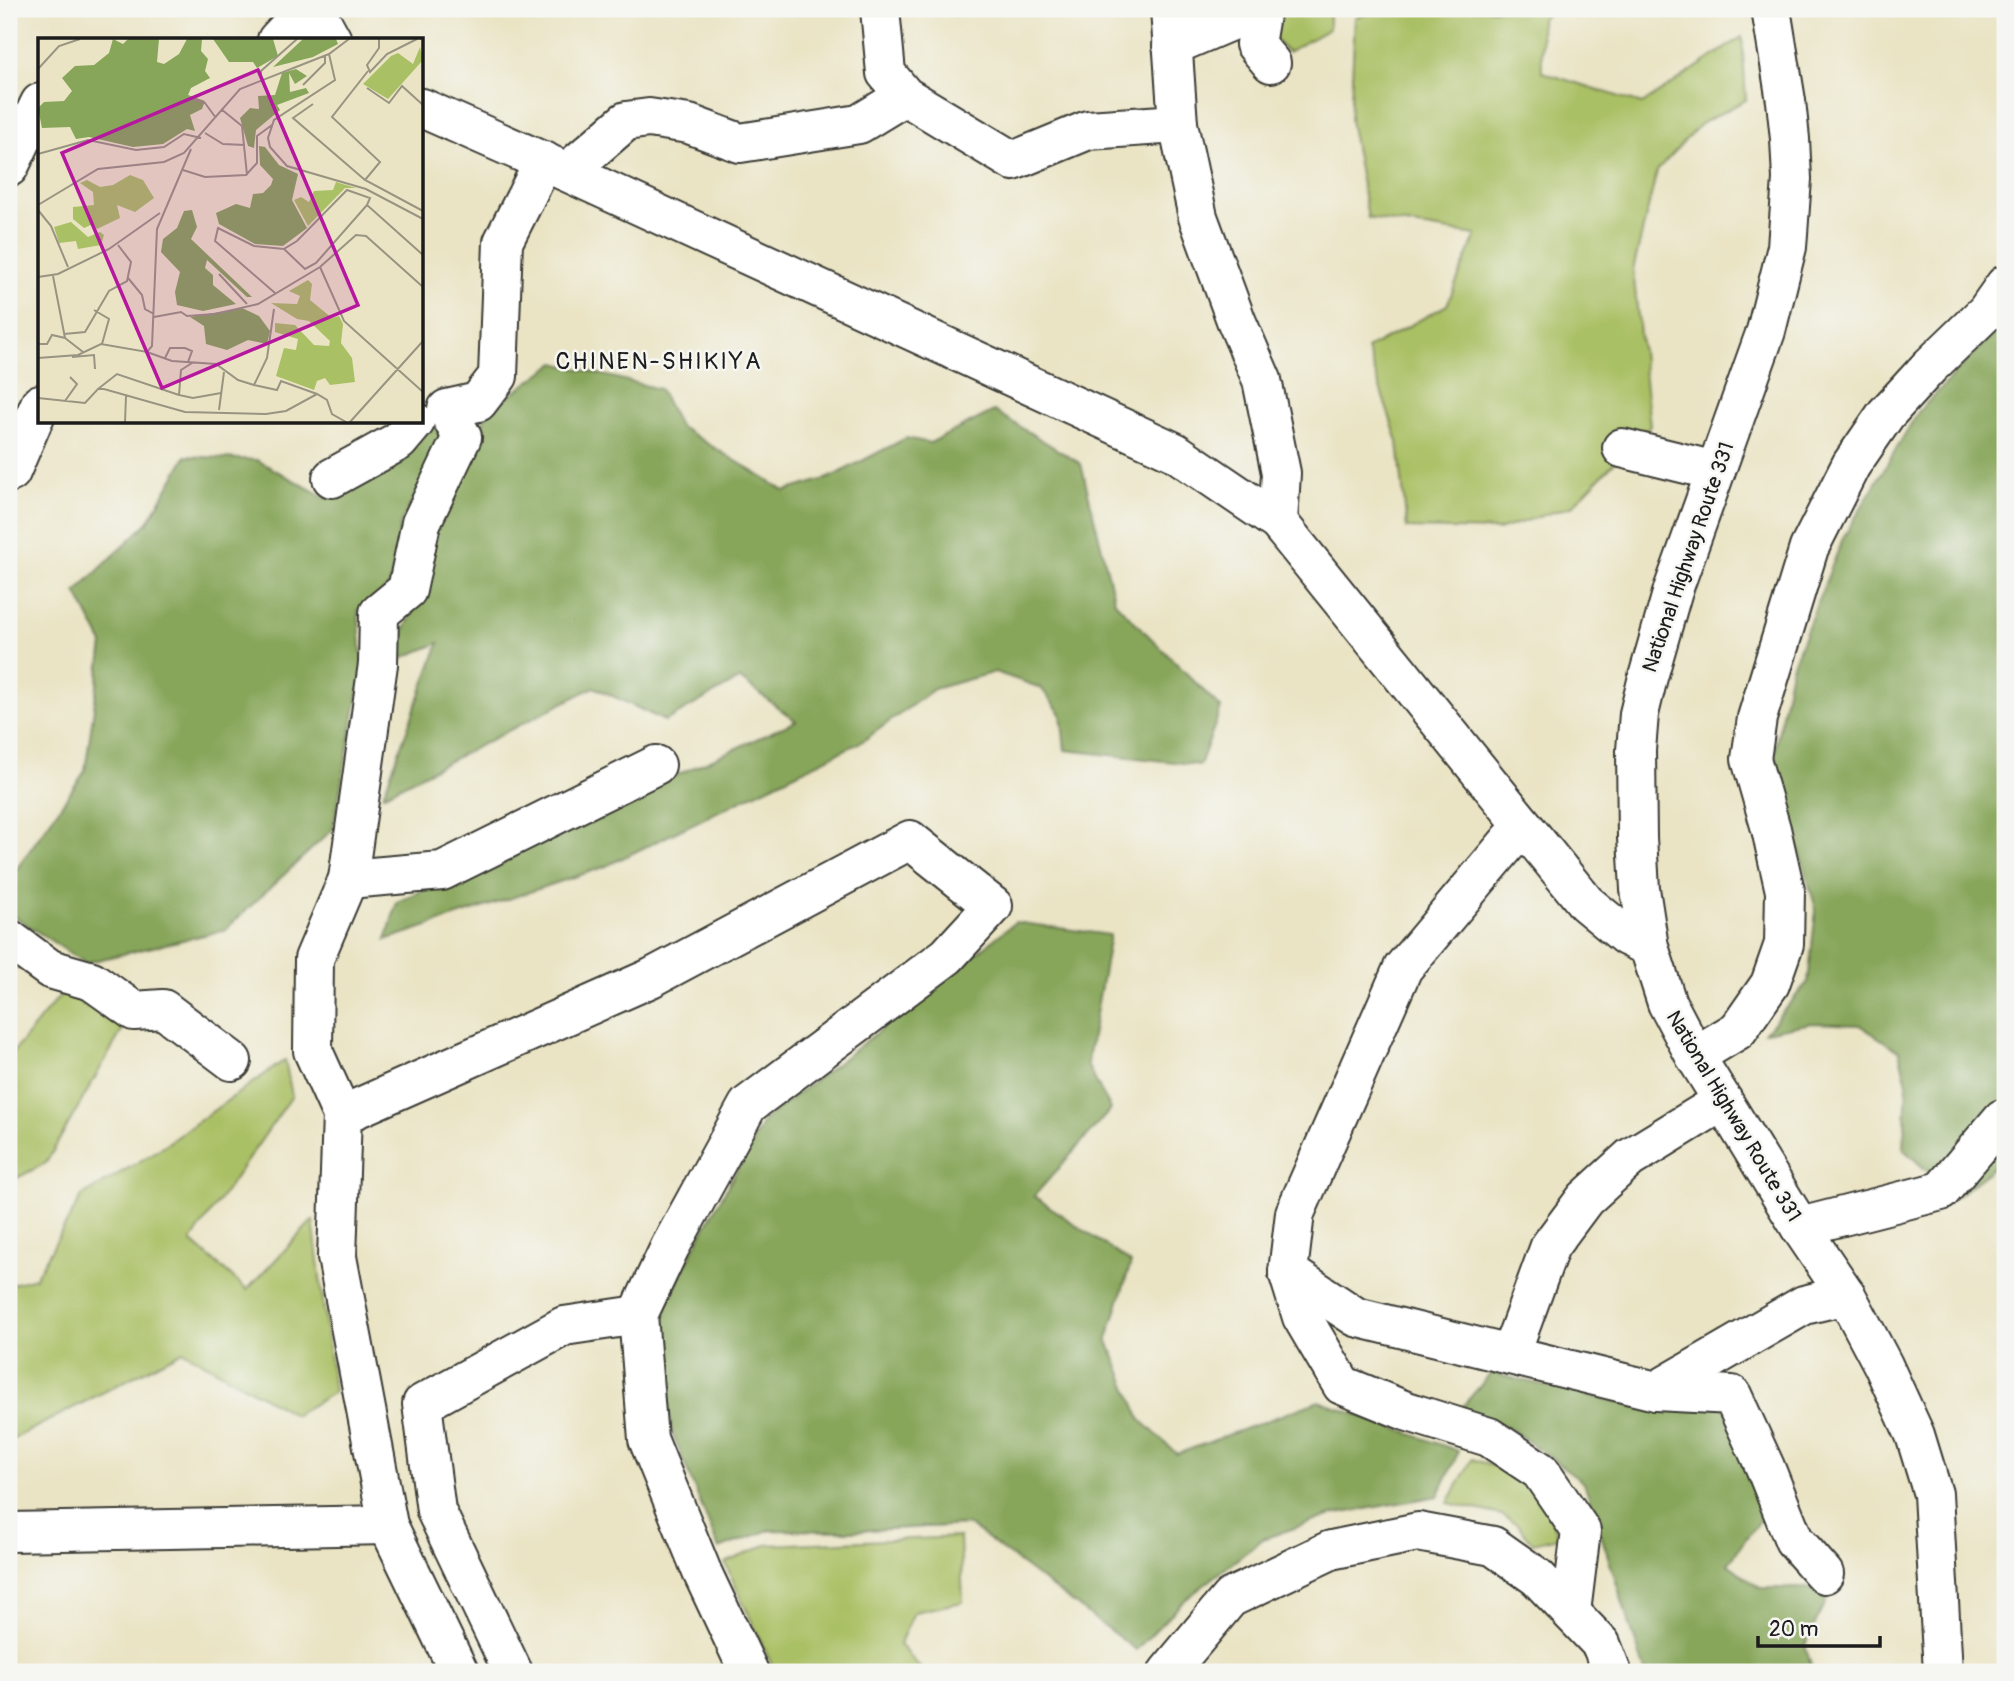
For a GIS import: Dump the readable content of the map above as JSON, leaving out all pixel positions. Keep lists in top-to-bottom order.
{
  "streets": {
    "main road": ["National Highway Route 331"]
  },
  "districts": ["CHINEN-SHIKIYA"],
  "scale_bar": "20 m"
}
